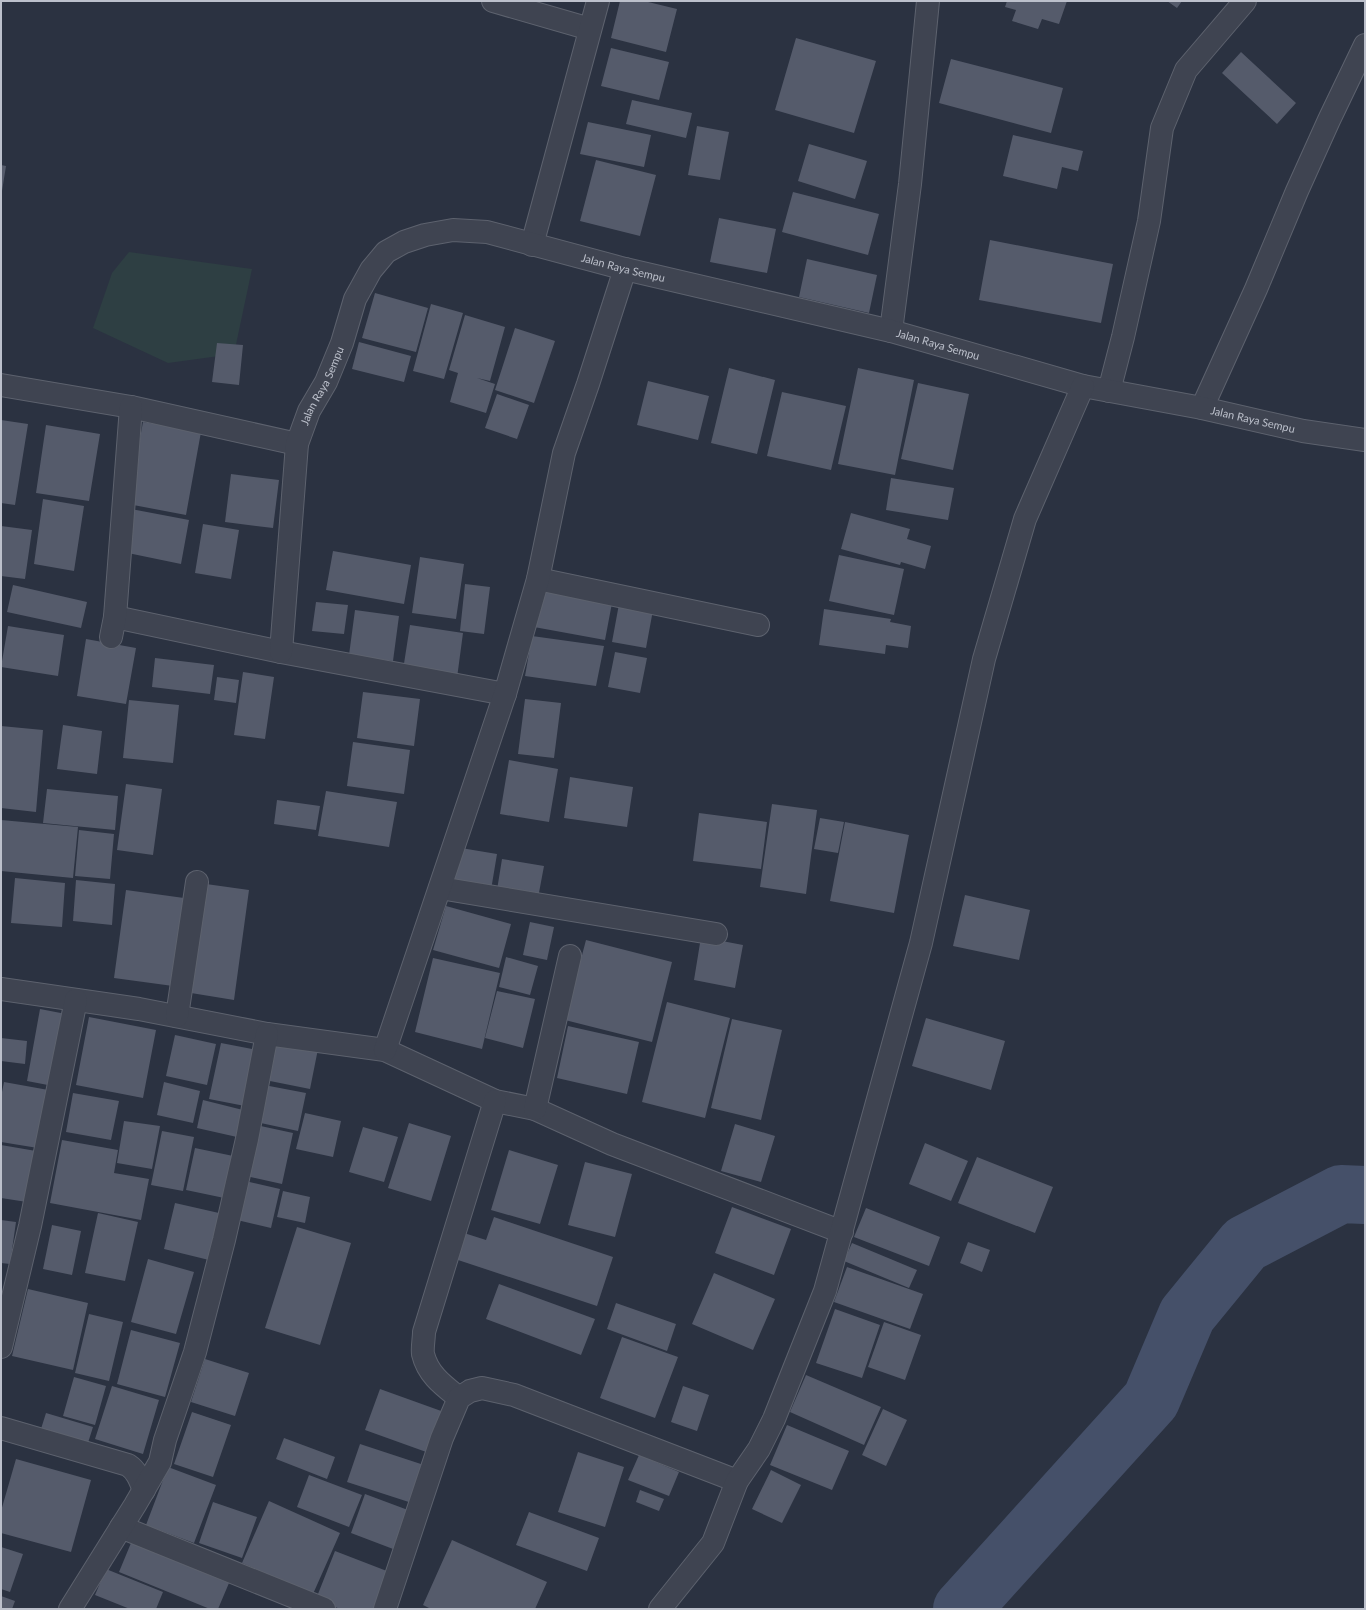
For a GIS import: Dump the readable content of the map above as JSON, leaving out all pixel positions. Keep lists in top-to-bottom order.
{
  "streets": {
    "street": ["Jalan Raya Sempu"]
  }
}
